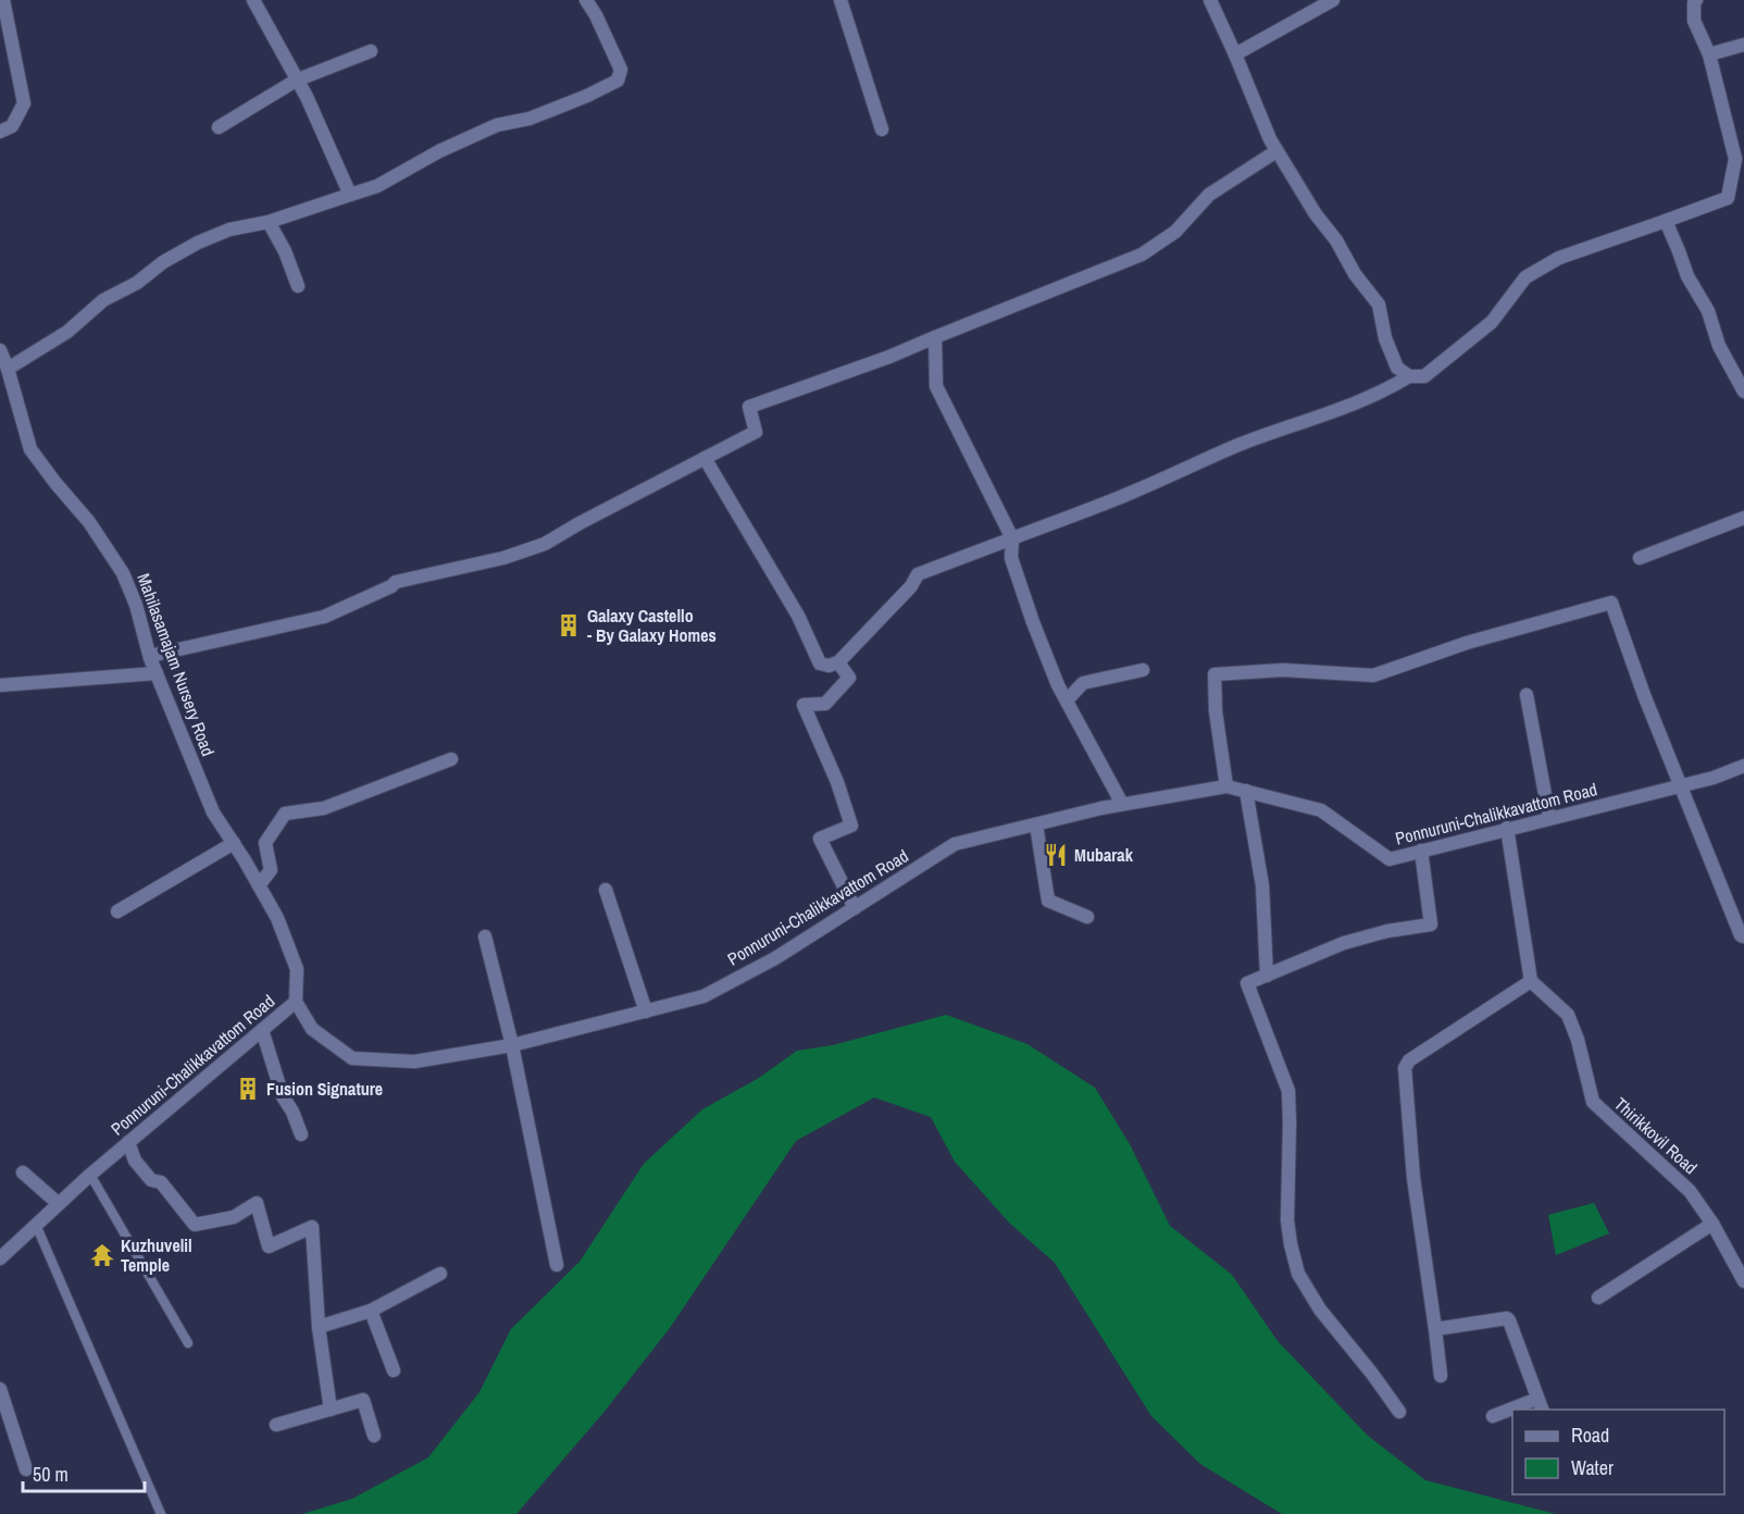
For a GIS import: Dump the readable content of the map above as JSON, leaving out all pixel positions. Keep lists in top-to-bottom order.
{
  "streets": {
    "street": ["Mahilasamajam Nursery Road", "Ponnuruni-Chalikkavattom Road", "Thirikkovil Road"]
  },
  "crossings": [
    ["Mahilasamajam Nursery Road", "Ponnuruni-Chalikkavattom Road"]
  ],
  "places": {
    "building": ["Galaxy Castello - By Galaxy Homes", "Fusion Signature"],
    "restaurant": ["Mubarak"],
    "temple": ["Kuzhuvelil Temple"]
  },
  "legend": ["Road", "Water"],
  "scale_bar": "50 m"
}
